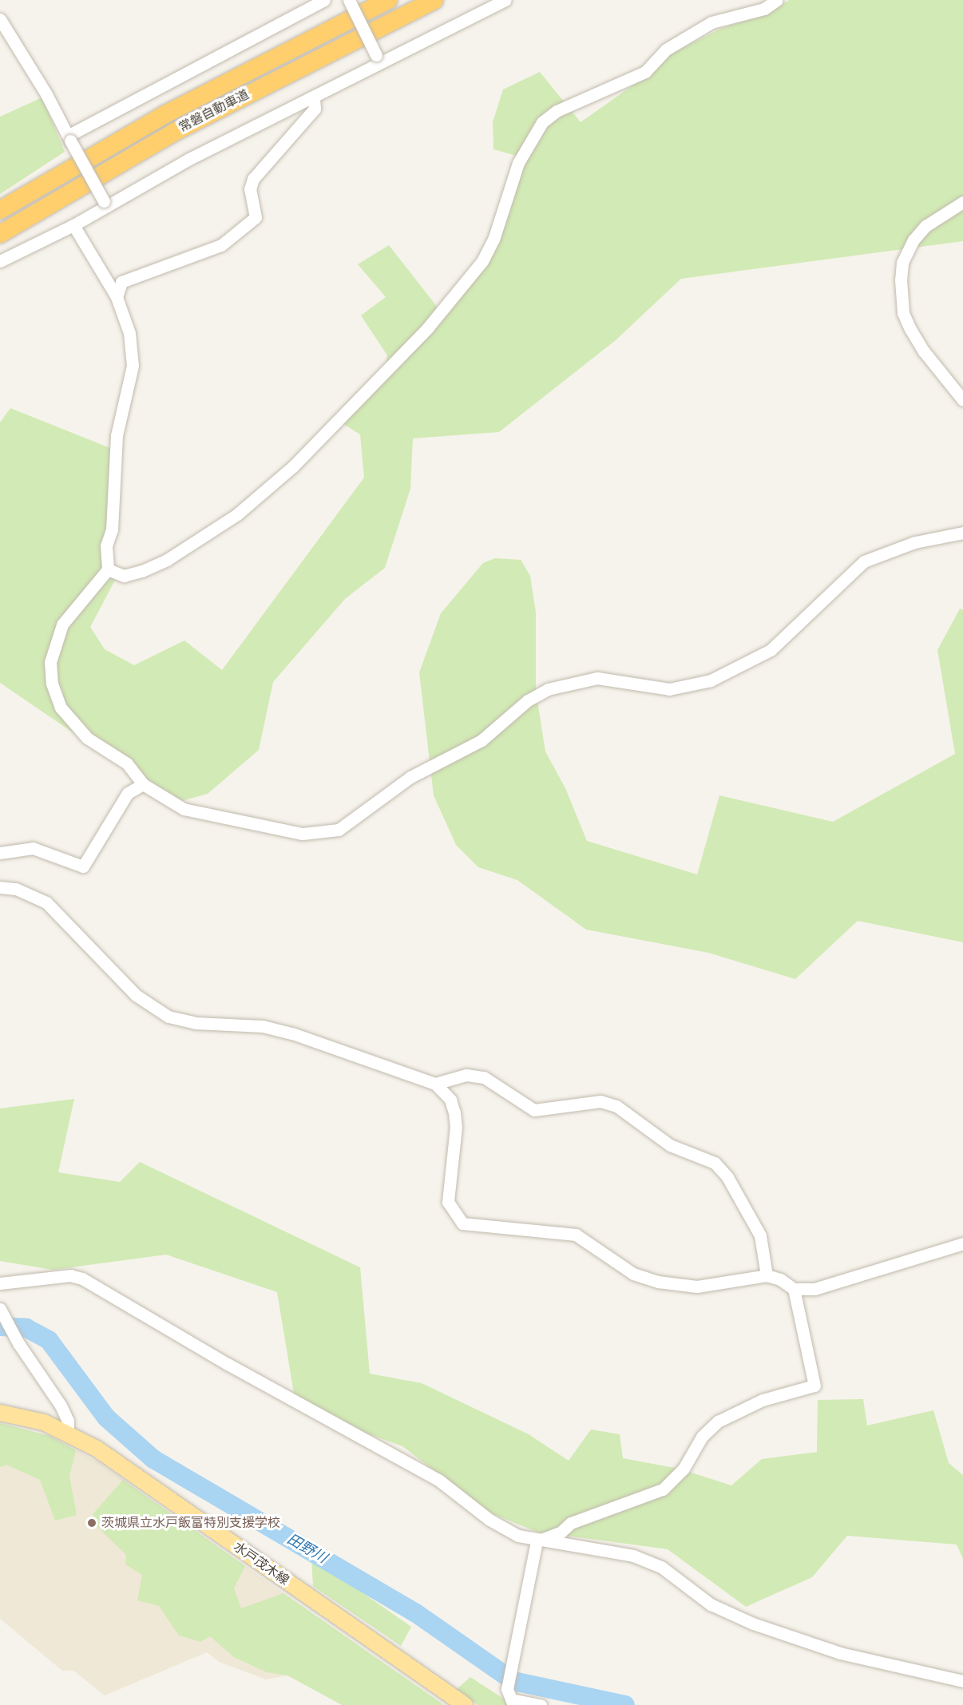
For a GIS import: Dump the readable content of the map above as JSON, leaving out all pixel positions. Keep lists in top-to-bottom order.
{
  "streets": {
    "highway": ["常磐自動車道"],
    "main road": ["水戸茂木線"]
  },
  "water": ["田野川"],
  "places": ["茨城県立水戸飯富特別支援学校"]
}
